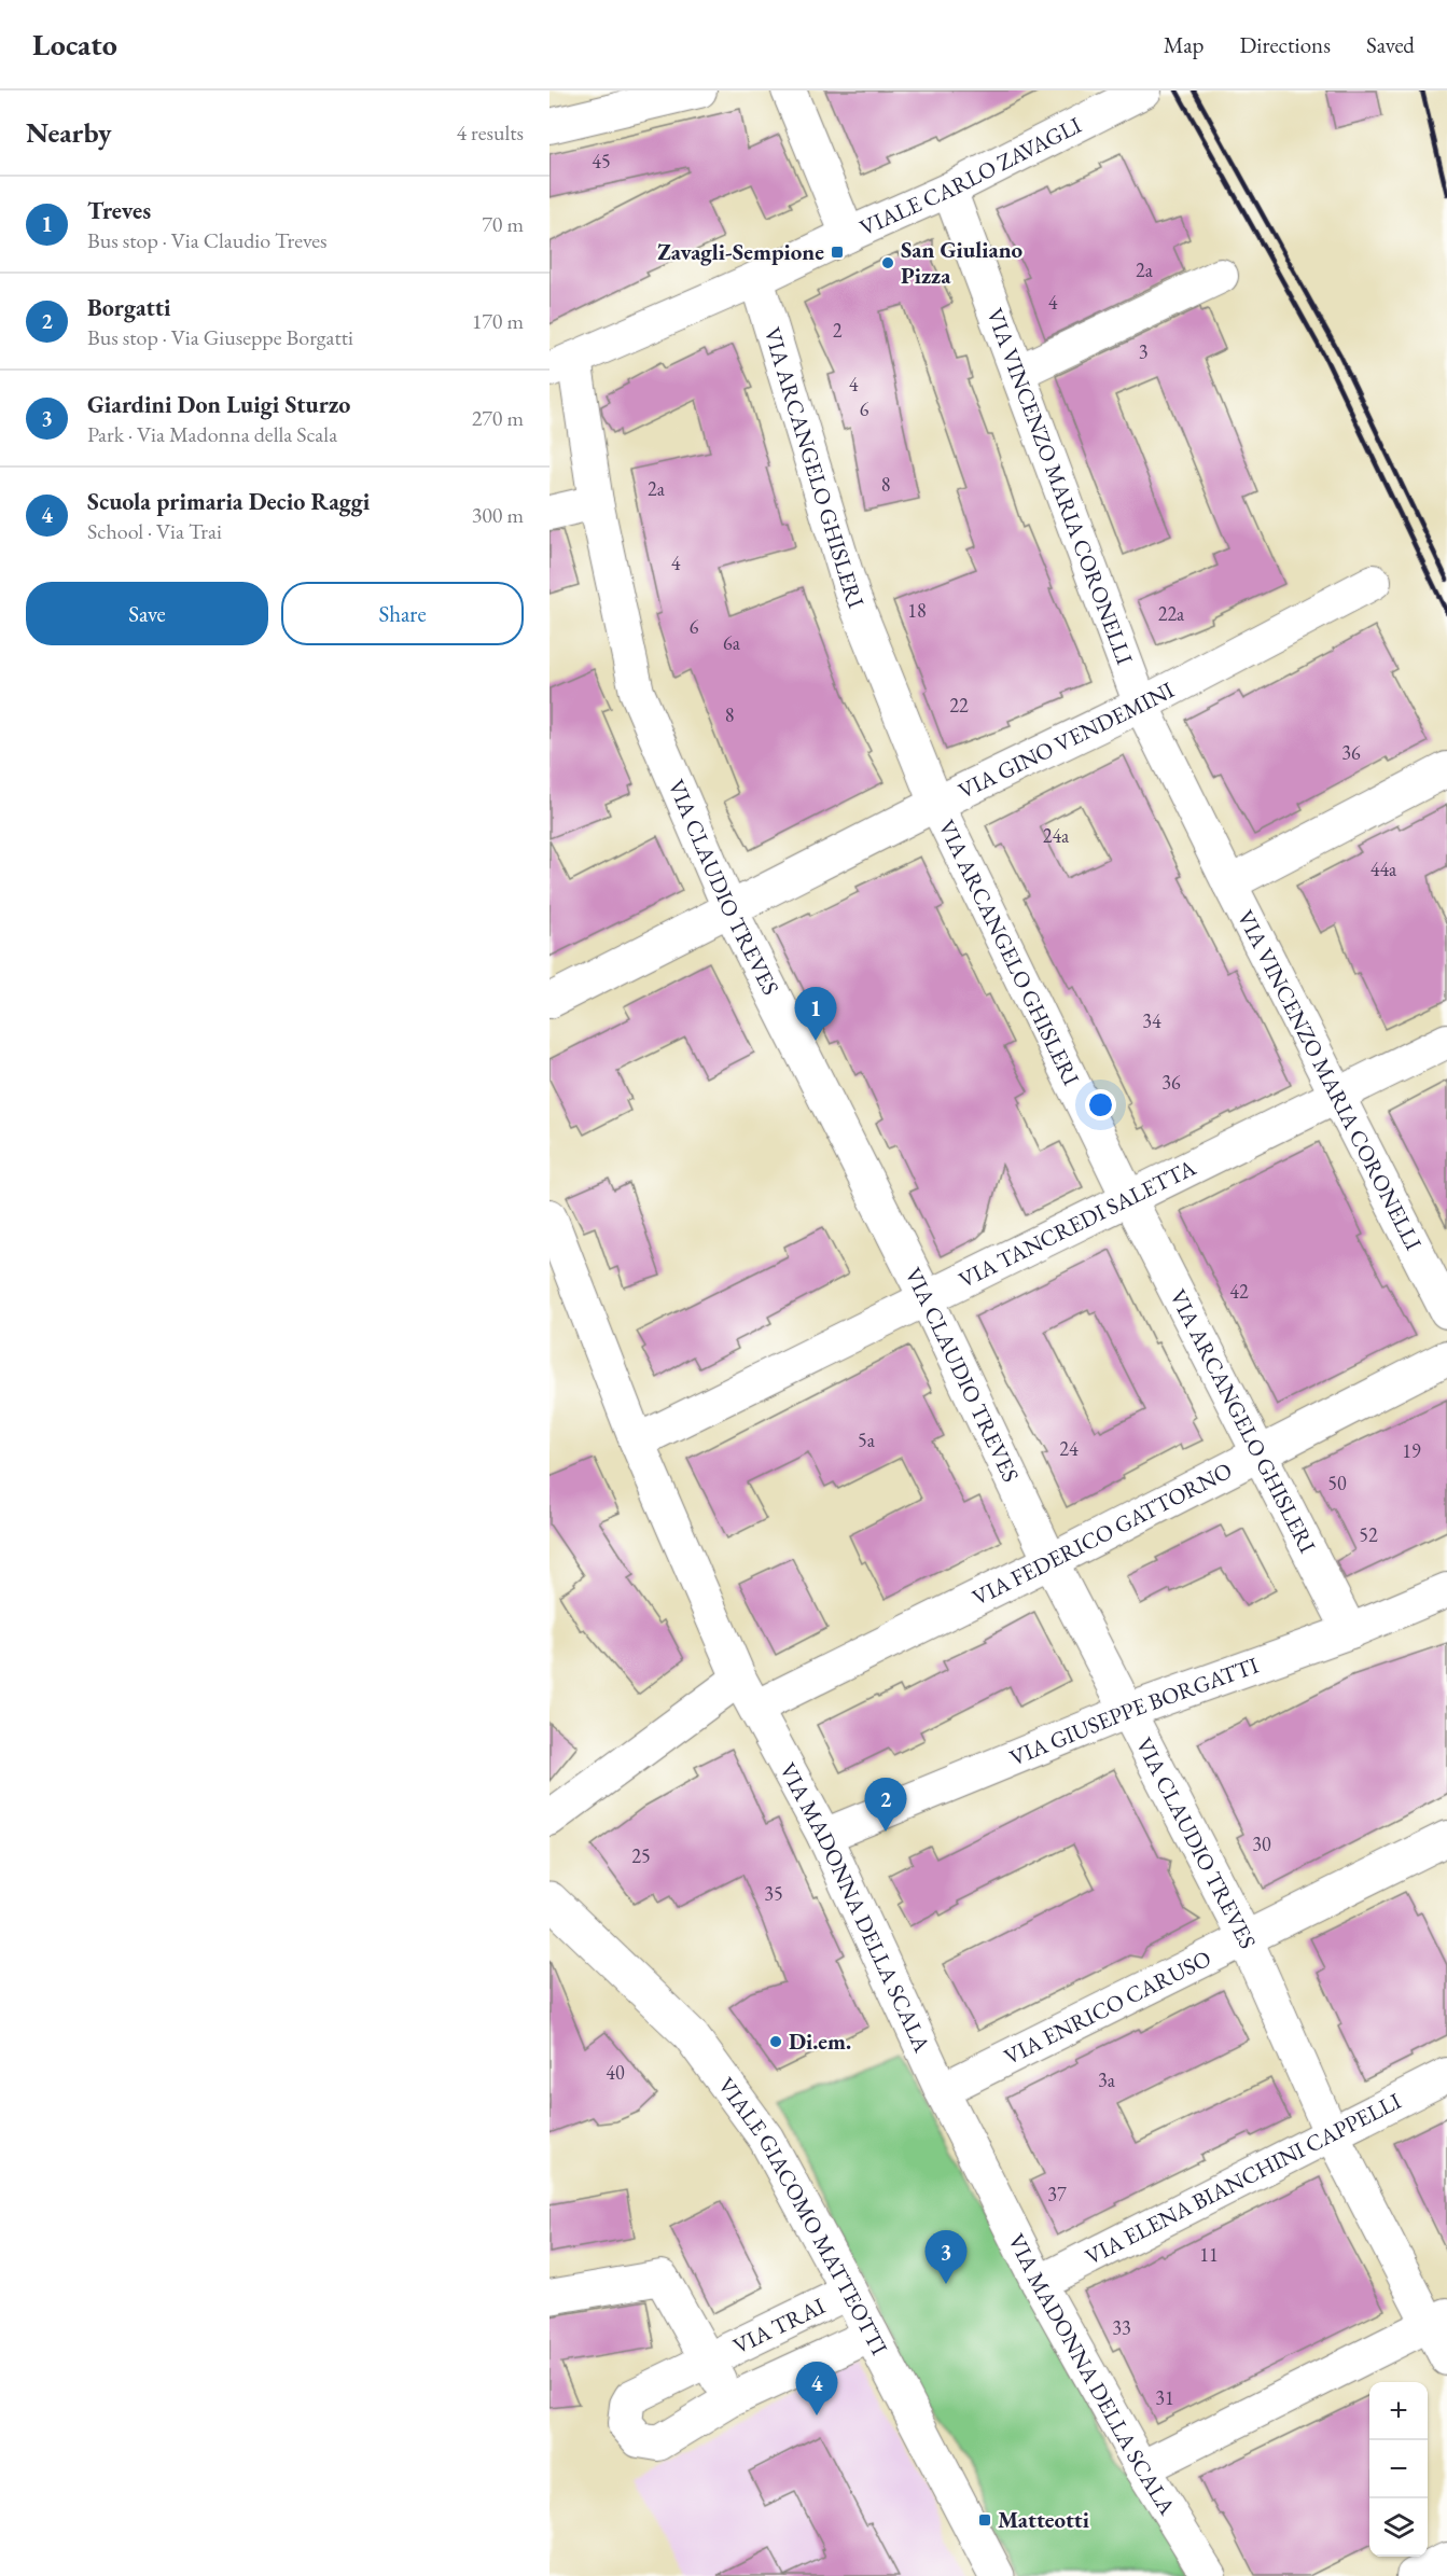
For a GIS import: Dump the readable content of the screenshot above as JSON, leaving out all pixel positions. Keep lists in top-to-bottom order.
{
  "streets": {
    "main road": ["VIALE GIACOMO MATTEOTTI"],
    "street": [
      "VIALE CARLO ZAVAGLI",
      "VIA ARCANGELO GHISLERI",
      "VIA VINCENZO MARIA CORONELLI",
      "VIA GINO VENDEMINI",
      "VIA CLAUDIO TREVES",
      "VIA TANCREDI SALETTA",
      "VIA FEDERICO GATTORNO",
      "VIA GIUSEPPE BORGATTI",
      "VIA MADONNA DELLA SCALA",
      "VIA ENRICO CARUSO",
      "VIA ELENA BIANCHINI CAPPELLI",
      "VIA TRAI"
    ]
  },
  "crossings": [
    ["VIALE CARLO ZAVAGLI", "VIA ARCANGELO GHISLERI"],
    ["VIALE CARLO ZAVAGLI", "VIA VINCENZO MARIA CORONELLI"],
    ["VIALE CARLO ZAVAGLI", "VIA CLAUDIO TREVES"],
    ["VIA ARCANGELO GHISLERI", "VIA GINO VENDEMINI"],
    ["VIA ARCANGELO GHISLERI", "VIA TANCREDI SALETTA"],
    ["VIA ARCANGELO GHISLERI", "VIA FEDERICO GATTORNO"],
    ["VIA ARCANGELO GHISLERI", "VIA GIUSEPPE BORGATTI"],
    ["VIA VINCENZO MARIA CORONELLI", "VIA GINO VENDEMINI"],
    ["VIA VINCENZO MARIA CORONELLI", "VIA TANCREDI SALETTA"],
    ["VIA GINO VENDEMINI", "VIA CLAUDIO TREVES"],
    ["VIA CLAUDIO TREVES", "VIA TANCREDI SALETTA"],
    ["VIA CLAUDIO TREVES", "VIA FEDERICO GATTORNO"],
    ["VIA CLAUDIO TREVES", "VIA GIUSEPPE BORGATTI"],
    ["VIA CLAUDIO TREVES", "VIA ENRICO CARUSO"],
    ["VIA CLAUDIO TREVES", "VIA ELENA BIANCHINI CAPPELLI"],
    ["VIA TANCREDI SALETTA", "VIA MADONNA DELLA SCALA"],
    ["VIA FEDERICO GATTORNO", "VIA MADONNA DELLA SCALA"],
    ["VIA GIUSEPPE BORGATTI", "VIA MADONNA DELLA SCALA"],
    ["VIA MADONNA DELLA SCALA", "VIA ENRICO CARUSO"],
    ["VIA MADONNA DELLA SCALA", "VIA ELENA BIANCHINI CAPPELLI"],
    ["VIALE GIACOMO MATTEOTTI", "VIA TRAI"]
  ],
  "places": {
    "transit": ["Zavagli-Sempione", "Matteotti"],
    "other": ["San Giuliano Pizza", "Di.em."]
  },
  "house_numbers": [
    "45",
    "2a",
    "4",
    "2",
    "3",
    "4",
    "6",
    "8",
    "2a",
    "4",
    "18",
    "22a",
    "6",
    "6a",
    "22",
    "8",
    "36",
    "24a",
    "44a",
    "34",
    "36",
    "42",
    "5a",
    "24",
    "19",
    "50",
    "52",
    "30",
    "25",
    "35",
    "40",
    "3a",
    "37",
    "11",
    "33",
    "31"
  ],
  "page": {
    "header": "Locato",
    "nav": ["Map", "Directions", "Saved"],
    "heading": ["Nearby", "4 results"],
    "list": [
      {
        "mark": "1",
        "name": "Treves",
        "note": "Bus stop · Via Claudio Treves",
        "value": "70 m"
      },
      {
        "mark": "2",
        "name": "Borgatti",
        "note": "Bus stop · Via Giuseppe Borgatti",
        "value": "170 m"
      },
      {
        "mark": "3",
        "name": "Giardini Don Luigi Sturzo",
        "note": "Park · Via Madonna della Scala",
        "value": "270 m"
      },
      {
        "mark": "4",
        "name": "Scuola primaria Decio Raggi",
        "note": "School · Via Trai",
        "value": "300 m"
      }
    ],
    "buttons": ["Save", "Share"],
    "pins": [
      "1",
      "2",
      "3",
      "4"
    ],
    "map_buttons": ["+", "−"]
  }
}
